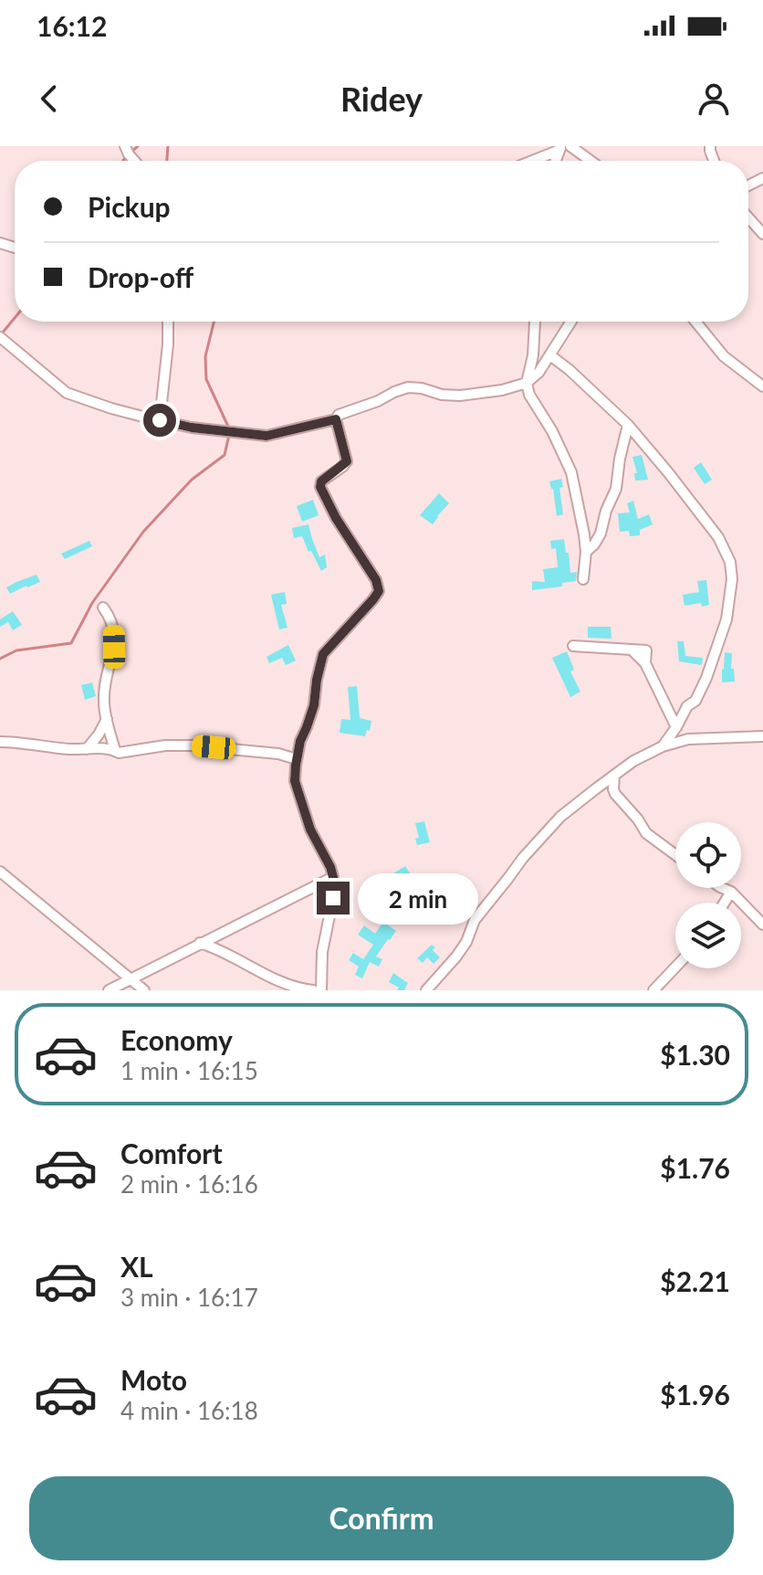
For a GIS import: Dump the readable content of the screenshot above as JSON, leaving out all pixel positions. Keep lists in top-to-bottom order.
{
  "page": {
    "status": "16:12",
    "header": "Ridey",
    "banner": ["Pickup", "Drop-off"],
    "bubble": "2 min",
    "list": [
      {
        "name": "Economy",
        "note": "1 min · 16:15",
        "value": "$1.30"
      },
      {
        "name": "Comfort",
        "note": "2 min · 16:16",
        "value": "$1.76"
      },
      {
        "name": "XL",
        "note": "3 min · 16:17",
        "value": "$2.21"
      },
      {
        "name": "Moto",
        "note": "4 min · 16:18",
        "value": "$1.96"
      }
    ],
    "buttons": "Confirm"
  }
}
